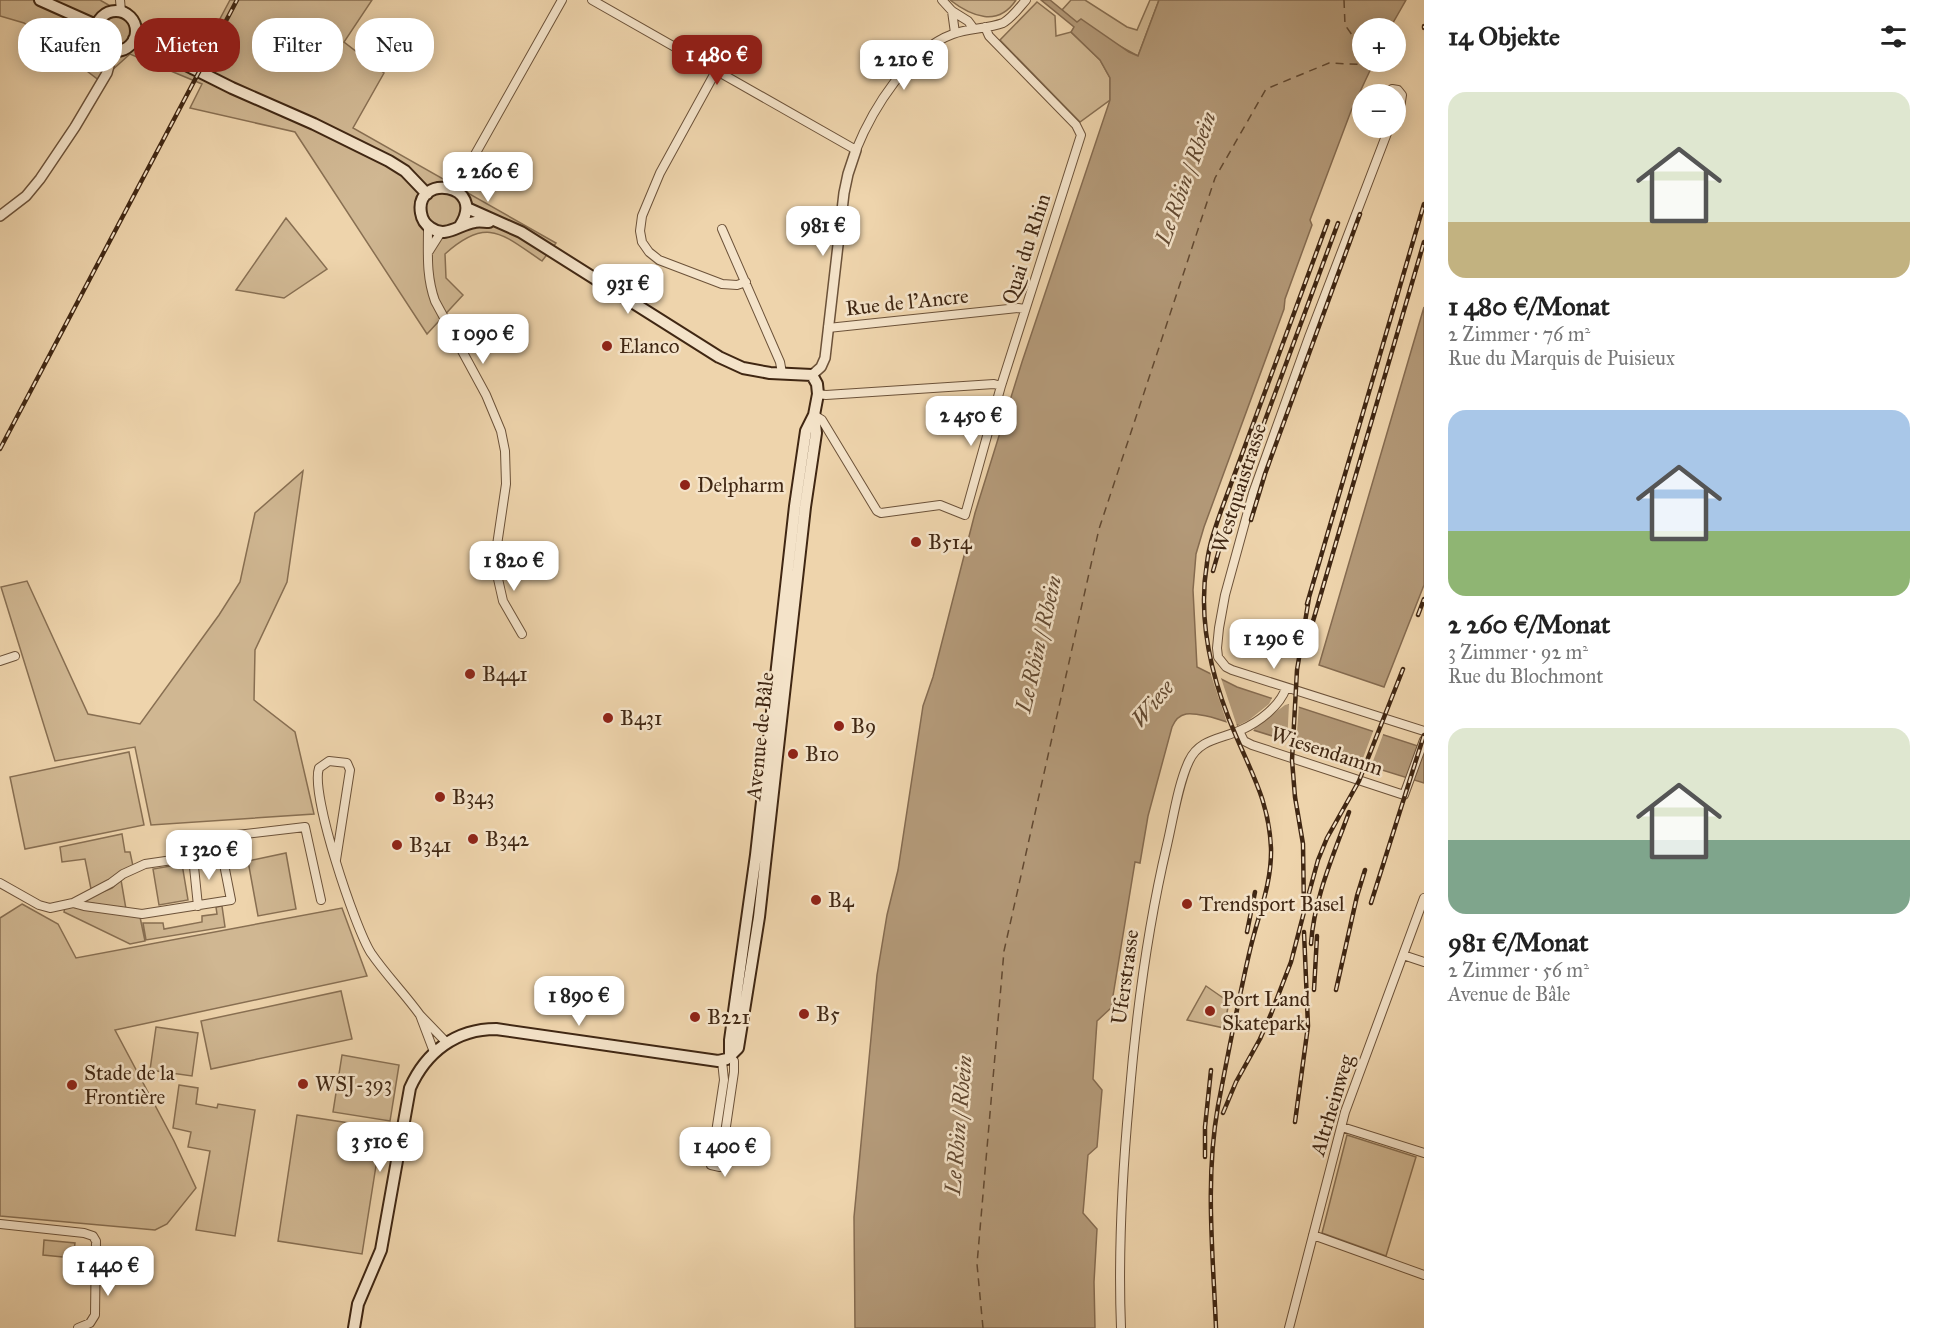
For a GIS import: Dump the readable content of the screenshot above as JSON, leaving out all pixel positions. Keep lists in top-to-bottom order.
{
  "streets": {
    "main road": ["Avenue de Bâle"],
    "street": [
      "Quai du Rhin",
      "Rue de l'Ancre",
      "Westquaistrasse",
      "Wiesendamm",
      "Uferstrasse",
      "Altrheinweg"
    ]
  },
  "crossings": [
    ["Quai du Rhin", "Rue de l'Ancre"],
    ["Quai du Rhin", "Avenue de Bâle"],
    ["Westquaistrasse", "Uferstrasse"],
    ["Wiesendamm", "Uferstrasse"]
  ],
  "water": ["Le Rhin / Rhein", "Wiese"],
  "places": [
    "Elanco",
    "Delpharm",
    "B514",
    "B441",
    "B431",
    "B9",
    "B10",
    "B343",
    "B342",
    "B341",
    "B4",
    "Trendsport Basel",
    "Port Land Skatepark",
    "B5",
    "B221",
    "WSJ-393",
    "Stade de la Frontière"
  ],
  "page": {
    "heading": "14 Objekte",
    "map_buttons": ["+", "−"],
    "chip": [
      "Kaufen",
      "Mieten",
      "Filter",
      "Neu"
    ],
    "price": [
      "1 480 €",
      "2 210 €",
      "2 260 €",
      "981 €",
      "931 €",
      "1 090 €",
      "2 450 €",
      "1 820 €",
      "1 290 €",
      "1 320 €",
      "1 890 €",
      "3 510 €",
      "1 400 €",
      "1 440 €"
    ],
    "list": [
      {
        "name": "1 480 €/Monat",
        "note": "2 Zimmer · 76 m² · Rue du Marquis de Puisieux"
      },
      {
        "name": "2 260 €/Monat",
        "note": "3 Zimmer · 92 m² · Rue du Blochmont"
      },
      {
        "name": "981 €/Monat",
        "note": "2 Zimmer · 56 m² · Avenue de Bâle"
      }
    ]
  }
}
